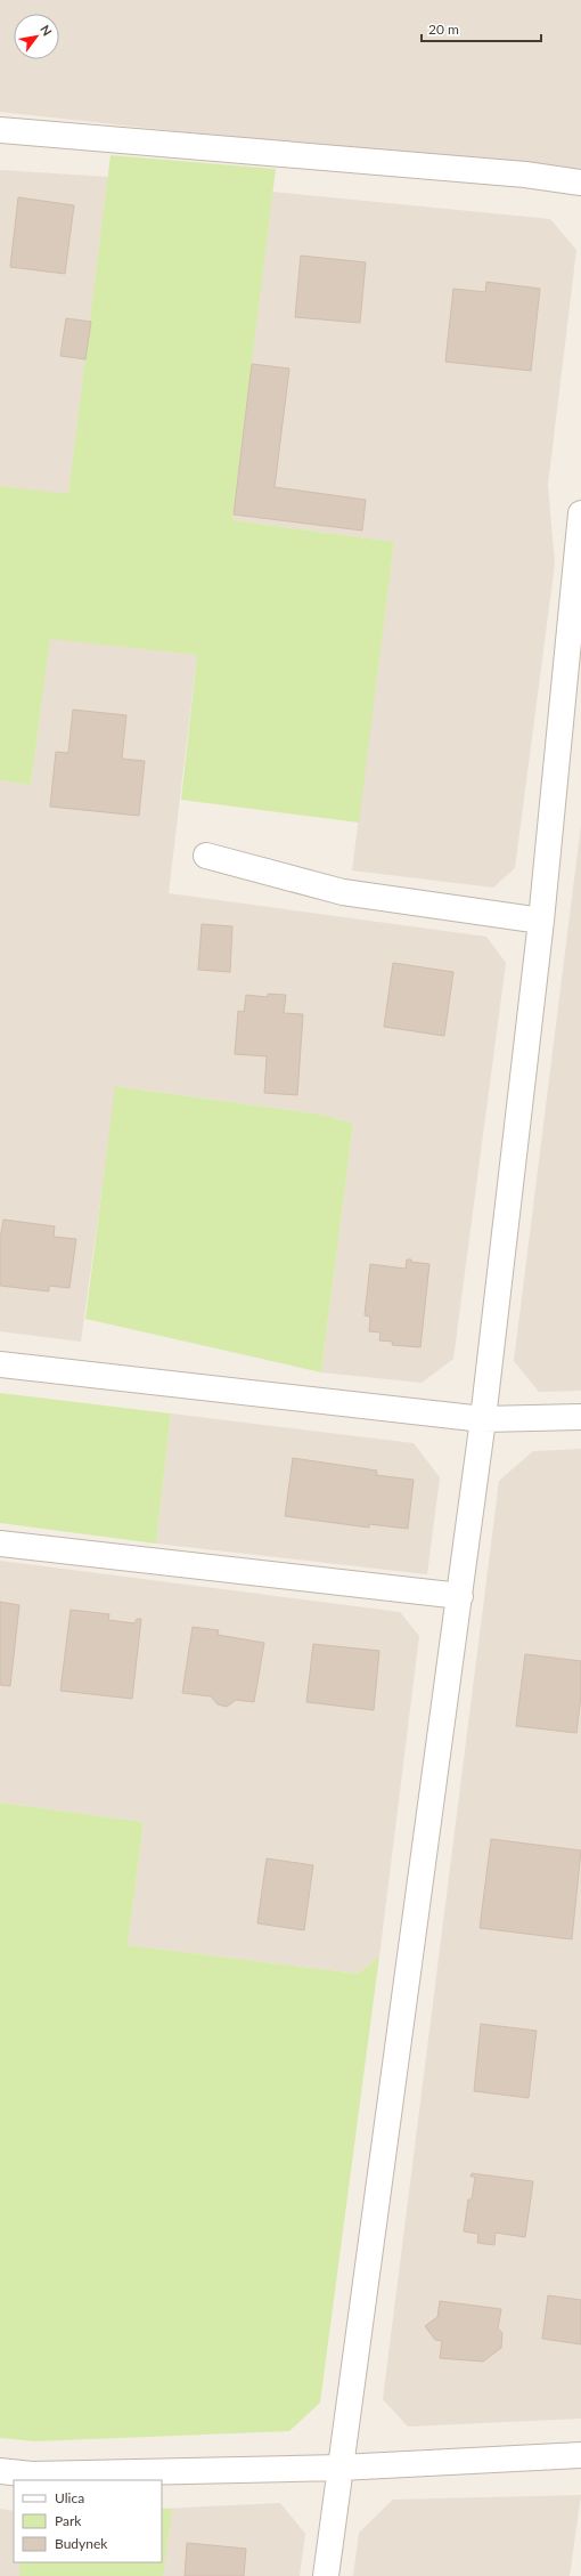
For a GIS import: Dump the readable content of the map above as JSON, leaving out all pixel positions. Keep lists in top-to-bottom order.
{
  "legend": ["Ulica", "Park", "Budynek"],
  "scale_bar": "20 m",
  "north": "top right"
}
